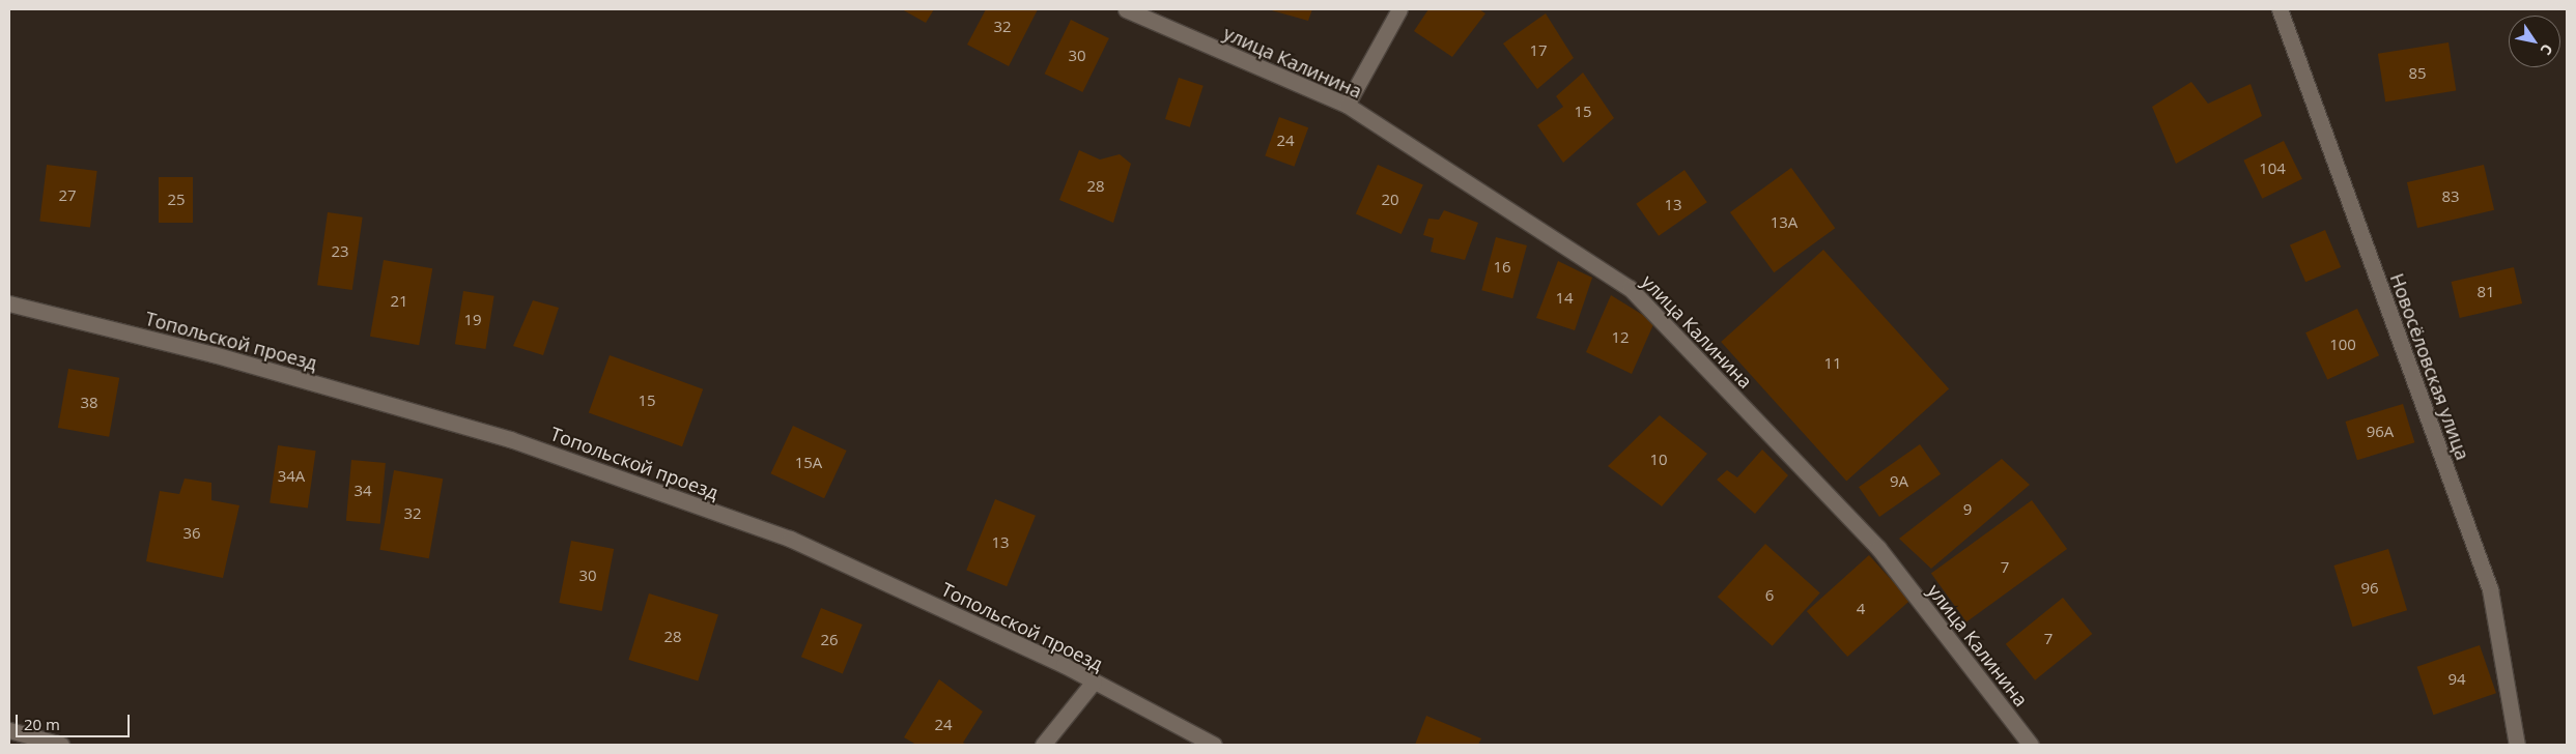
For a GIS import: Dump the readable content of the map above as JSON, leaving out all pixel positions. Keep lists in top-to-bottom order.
{
  "streets": {
    "street": ["улица Калинина", "Топольской проезд", "Новосёловская улица"]
  },
  "house_numbers": [
    "32",
    "17",
    "30",
    "85",
    "15",
    "24",
    "104",
    "28",
    "27",
    "83",
    "25",
    "20",
    "13",
    "13А",
    "23",
    "16",
    "81",
    "14",
    "21",
    "19",
    "12",
    "100",
    "11",
    "15",
    "38",
    "96А",
    "10",
    "15А",
    "34А",
    "9А",
    "34",
    "9",
    "32",
    "36",
    "13",
    "7",
    "30",
    "96",
    "6",
    "4",
    "28",
    "7",
    "26",
    "94",
    "24"
  ],
  "scale_bar": "20 m",
  "north": "bottom right"
}
